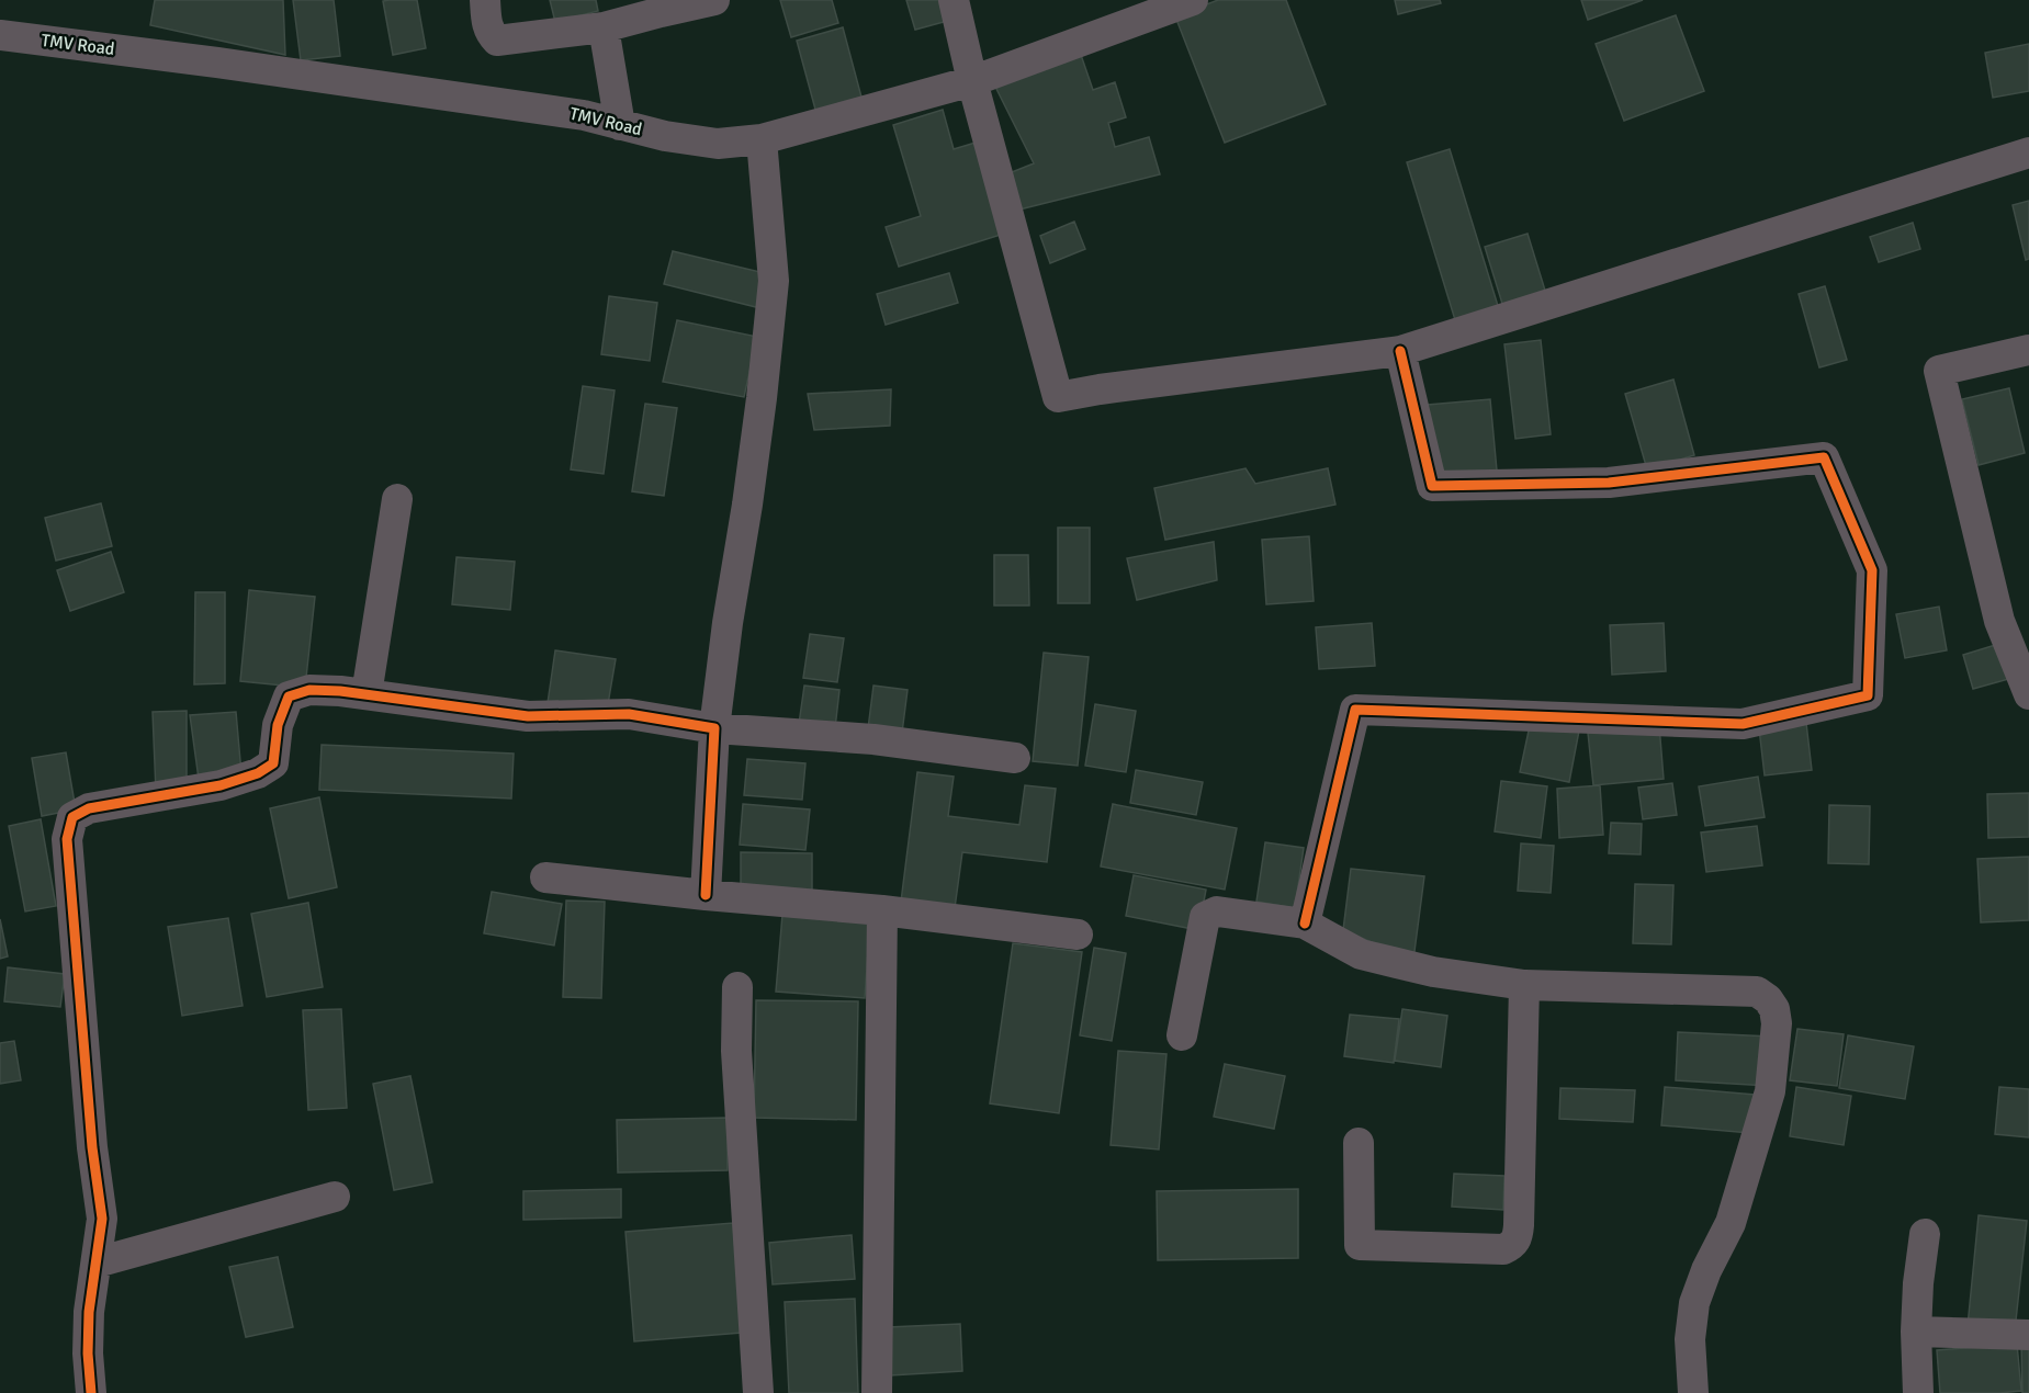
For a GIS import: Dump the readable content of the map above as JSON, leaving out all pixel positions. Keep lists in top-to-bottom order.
{
  "streets": {
    "street": ["TMV Road"]
  }
}
